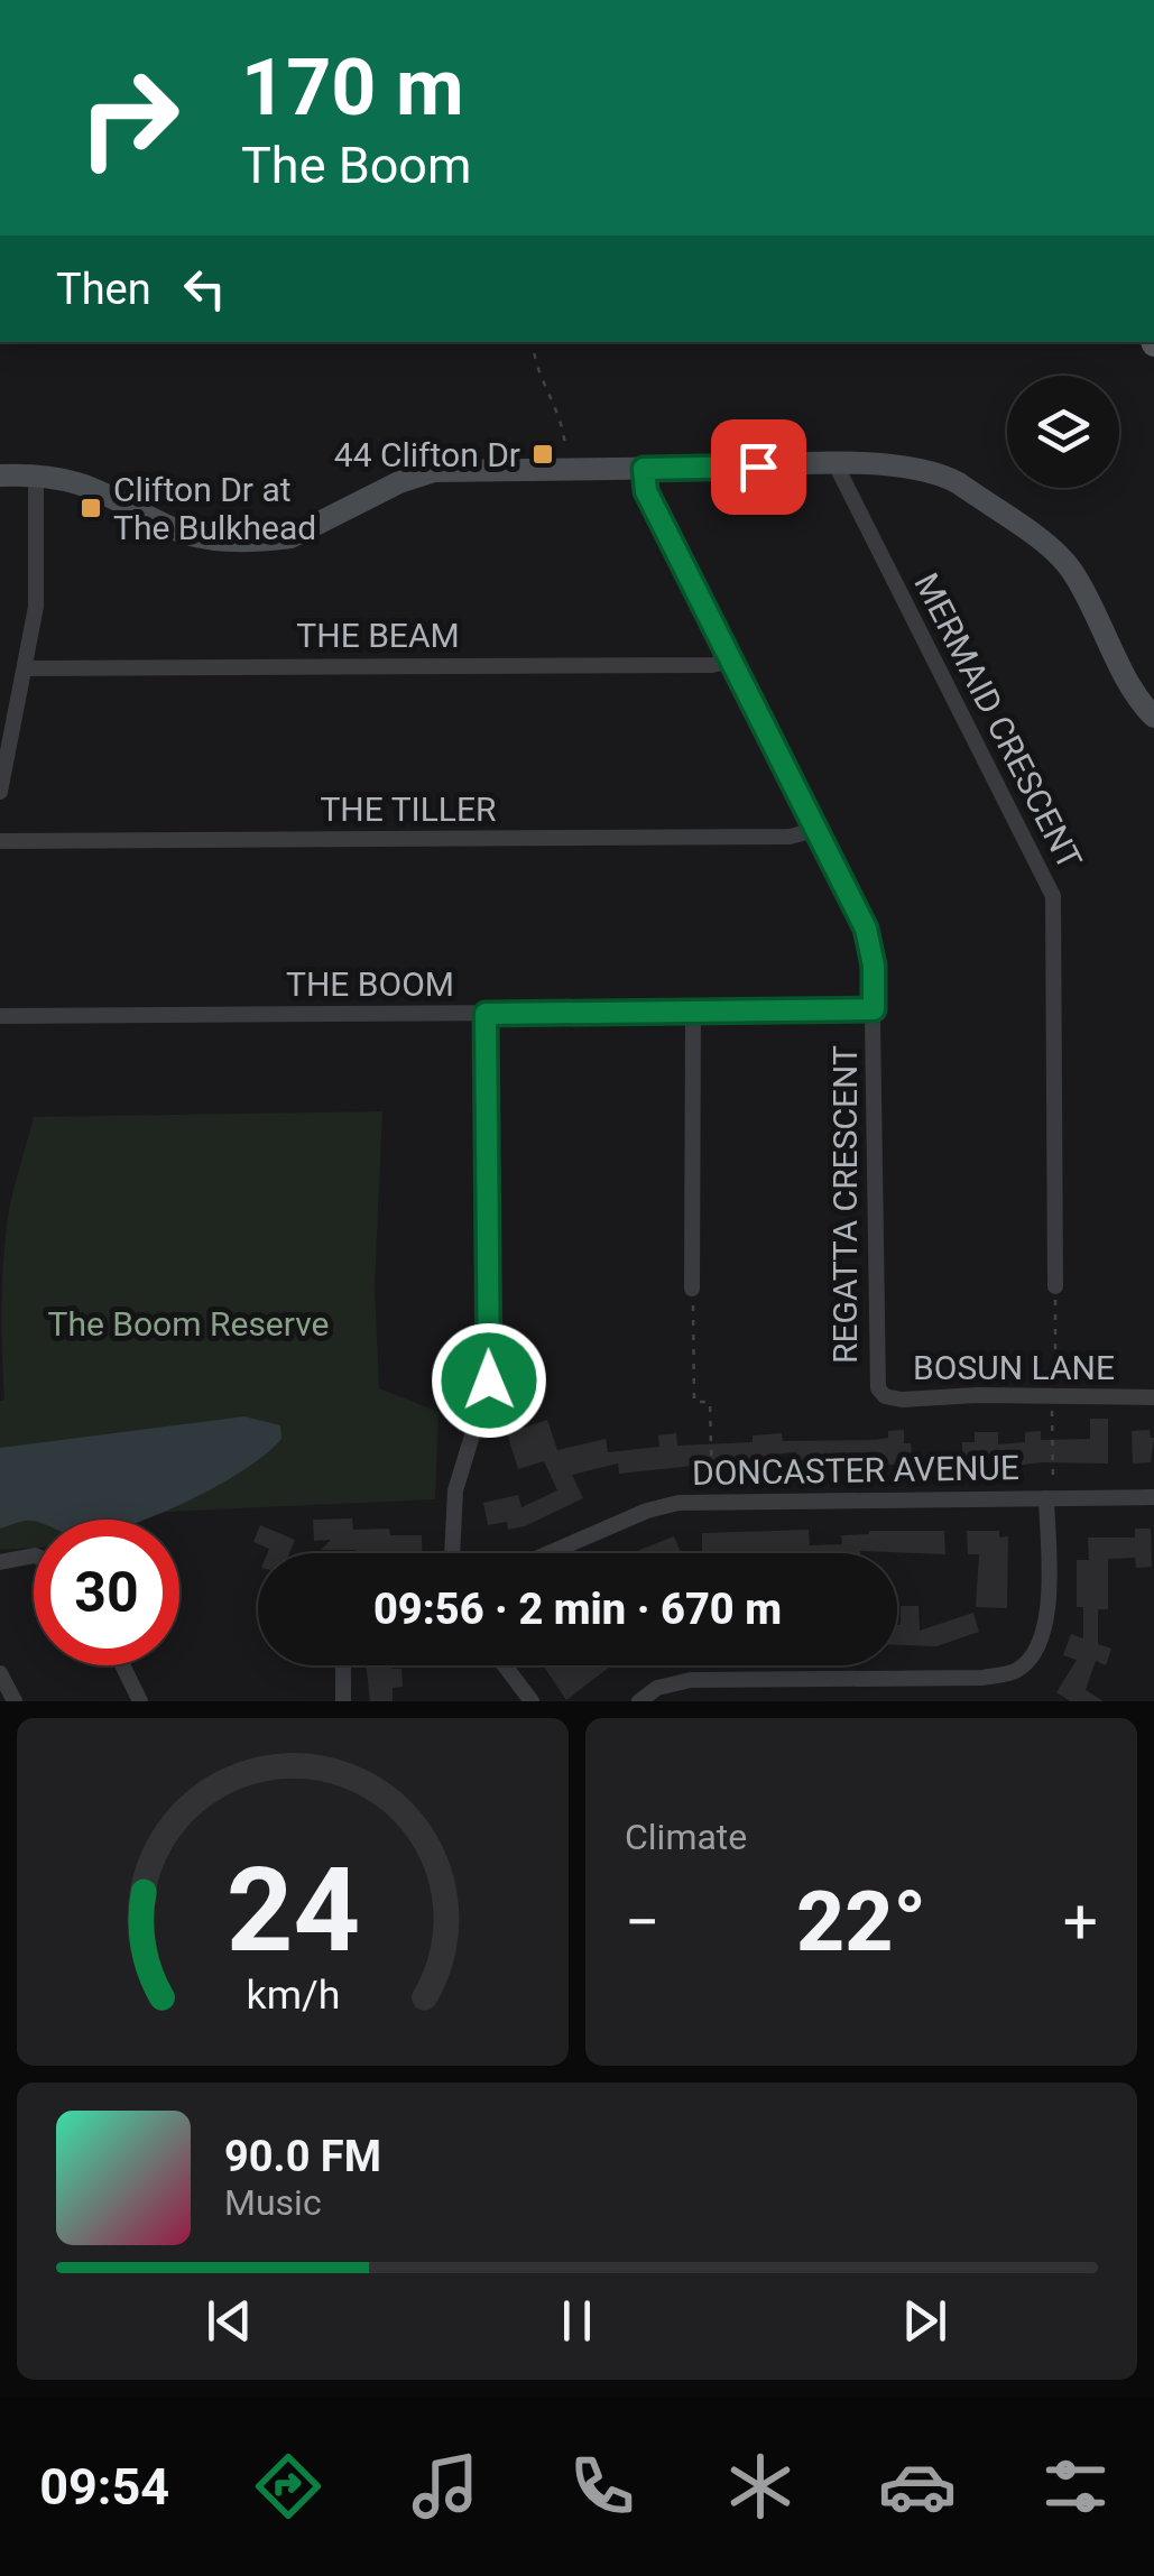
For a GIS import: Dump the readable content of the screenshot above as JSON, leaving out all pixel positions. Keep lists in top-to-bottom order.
{
  "streets": {
    "street": [
      "THE BEAM",
      "MERMAID CRESCENT",
      "THE TILLER",
      "THE BOOM",
      "REGATTA CRESCENT",
      "BOSUN LANE",
      "DONCASTER AVENUE"
    ]
  },
  "crossings": [
    ["THE BEAM", "REGATTA CRESCENT"],
    ["THE TILLER", "REGATTA CRESCENT"],
    ["THE BOOM", "REGATTA CRESCENT"],
    ["REGATTA CRESCENT", "BOSUN LANE"]
  ],
  "parks": ["The Boom Reserve"],
  "places": {
    "transit": ["44 Clifton Dr", "Clifton Dr at The Bulkhead"]
  },
  "page": {
    "turn": ["170 m", "The Boom"],
    "then": "Then",
    "limit": "30",
    "trip": "09:56 · 2 min · 670 m",
    "tile": "Climate",
    "heat": ["−", "22°", "+"],
    "song": ["90.0 FM", "Music"],
    "tabs": "09:54",
    "gauge": ["24", "km/h"]
  }
}
